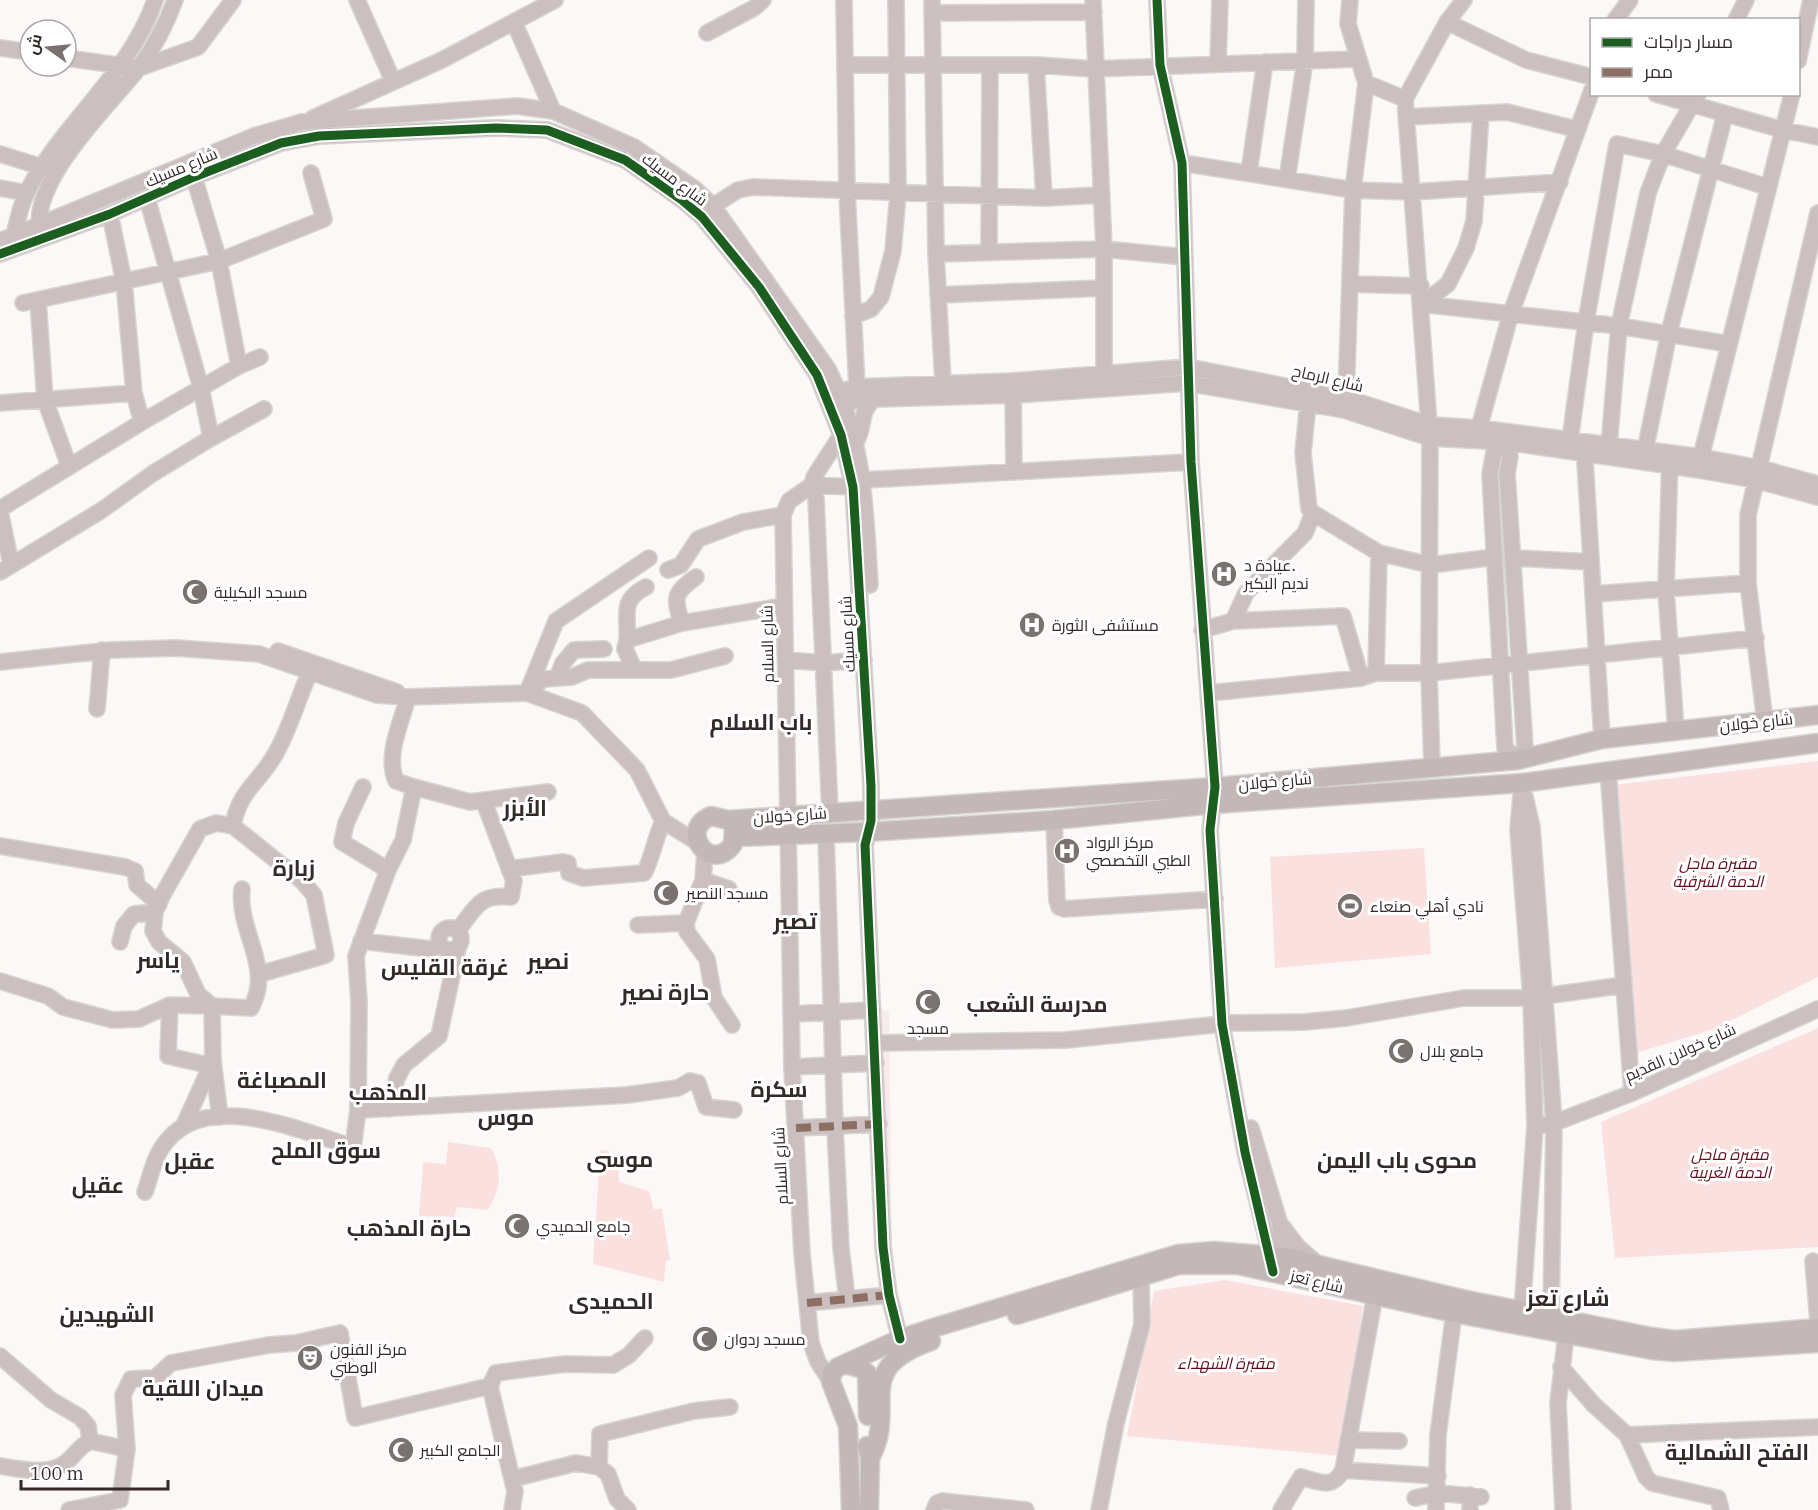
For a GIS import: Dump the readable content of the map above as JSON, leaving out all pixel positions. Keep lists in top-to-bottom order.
{
  "streets": {
    "main road": ["شارع خولان", "شارع تعز"],
    "street": [
      "شارع مسيك",
      "شارع الرماح",
      "شارع السلام",
      "شارع خولان القديم"
    ]
  },
  "crossings": [
    ["شارع مسيك", "شارع الرماح"],
    ["شارع مسيك", "شارع خولان"],
    ["شارع السلام", "شارع خولان"]
  ],
  "districts": [
    "باب السلام",
    "الأبزر",
    "زبارة",
    "تصير",
    "ياسر",
    "نصير",
    "غرقة القليس",
    "حارة نصير",
    "مدرسة الشعب",
    "المصباغة",
    "سكرة",
    "المذهب",
    "موس",
    "سوق الملح",
    "موسى",
    "محوى باب اليمن",
    "عقبل",
    "عقيل",
    "حارة المذهب",
    "شارع تعز",
    "الحميدى",
    "الشهيدين",
    "ميدان اللقية",
    "الفتح الشمالية"
  ],
  "parks": ["مقبرة ماجل الدمة الشرقية", "مقبرة ماجل الدمة الغربية", "مقبرة الشهداء"],
  "places": {
    "hospital": ["عيادة د. نديم البكير", "مستشفى الثورة", "مركز الرواد الطبي التخصصي"],
    "mosque": [
      "مسجد البكيلية",
      "مسجد النصير",
      "مسجد",
      "جامع بلال",
      "جامع الحميدي",
      "مسجد ردوان",
      "الجامع الكبير"
    ],
    "sports": ["نادي أهلي صنعاء"],
    "theatre": ["مركز الفنون الوطني"]
  },
  "legend": ["مسار دراجات", "ممر"],
  "scale_bar": "100 m",
  "north": "left"
}
